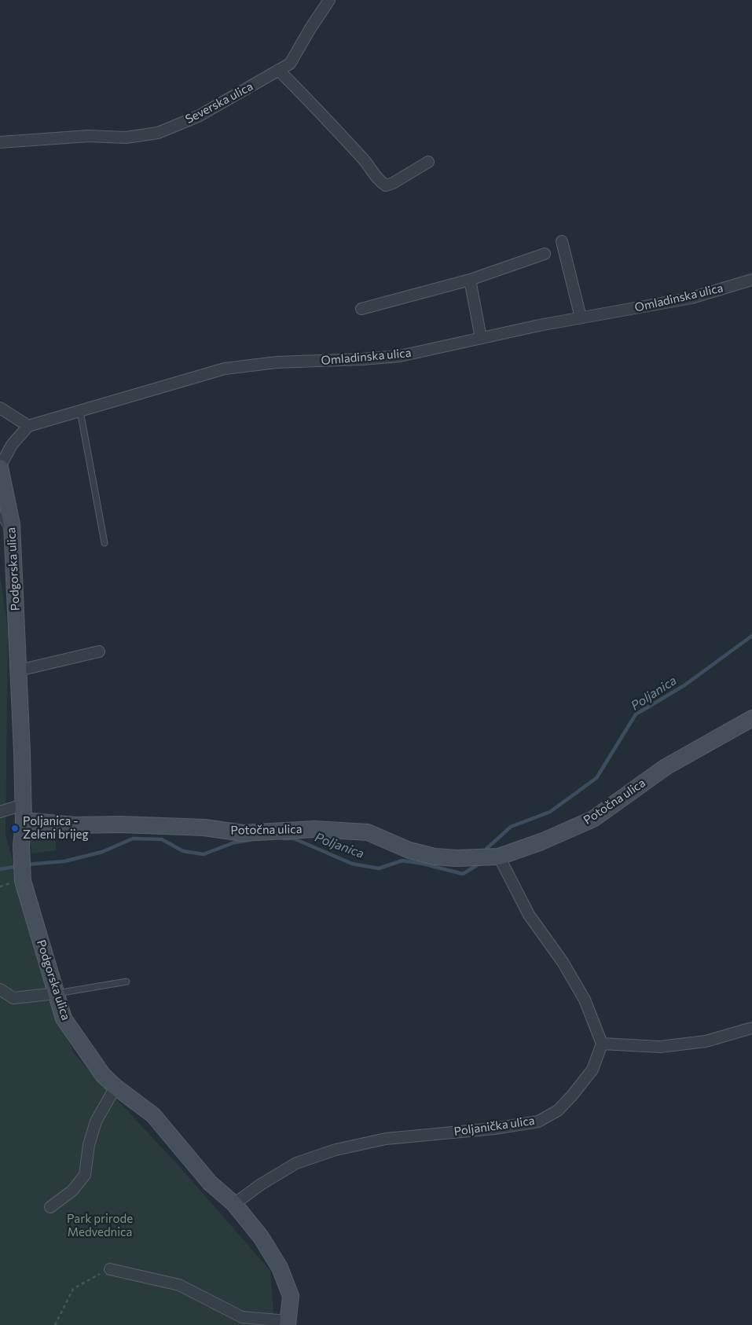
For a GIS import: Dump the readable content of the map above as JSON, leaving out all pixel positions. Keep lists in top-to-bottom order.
{
  "streets": {
    "main road": ["Podgorska ulica", "Potočna ulica"],
    "street": ["Severska ulica", "Omladinska ulica", "Poljanička ulica"]
  },
  "crossings": [
    ["Podgorska ulica", "Potočna ulica"],
    ["Podgorska ulica", "Poljanička ulica"]
  ],
  "water": ["Poljanica"],
  "parks": ["Park prirode Medvednica"],
  "places": ["Poljanica - Zeleni brijeg"]
}
